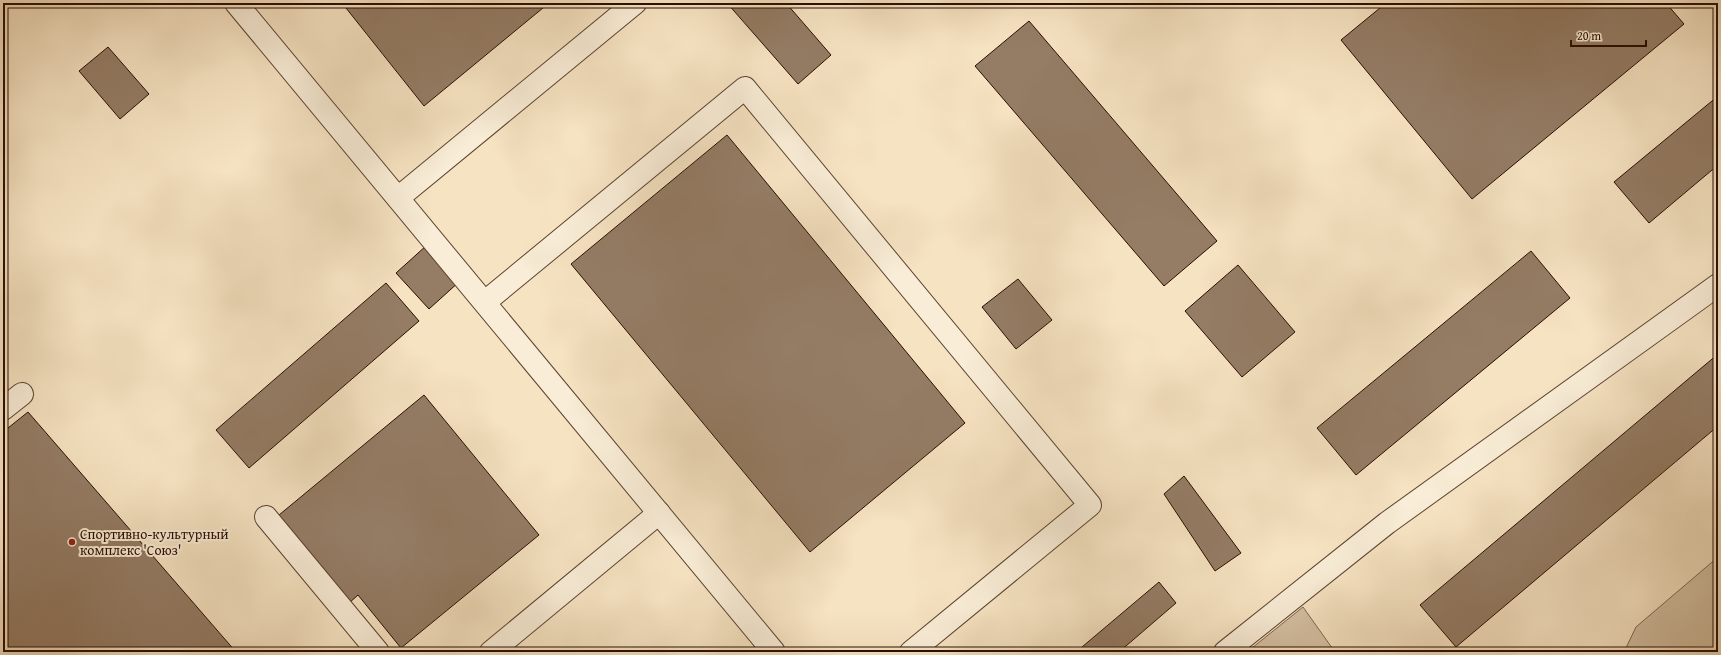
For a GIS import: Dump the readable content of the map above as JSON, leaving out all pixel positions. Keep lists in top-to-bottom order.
{
  "places": ["Спортивно-культурный комплекс 'Союз'"],
  "scale_bar": "20 m"
}
